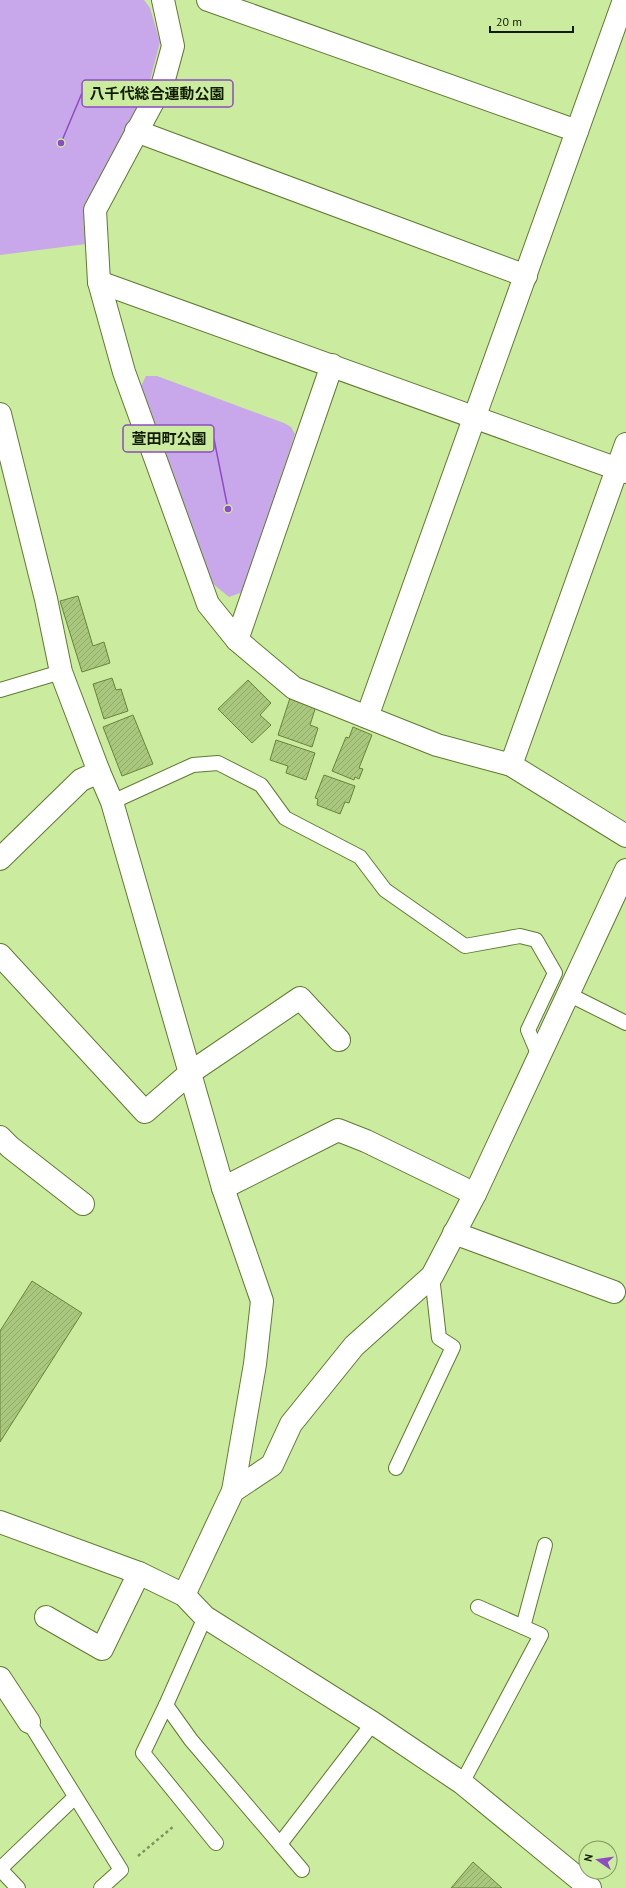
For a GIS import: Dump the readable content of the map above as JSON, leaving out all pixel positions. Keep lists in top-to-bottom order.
{
  "places": ["八千代総合運動公園", "萱田町公園"],
  "scale_bar": "20 m",
  "north": "left"
}
